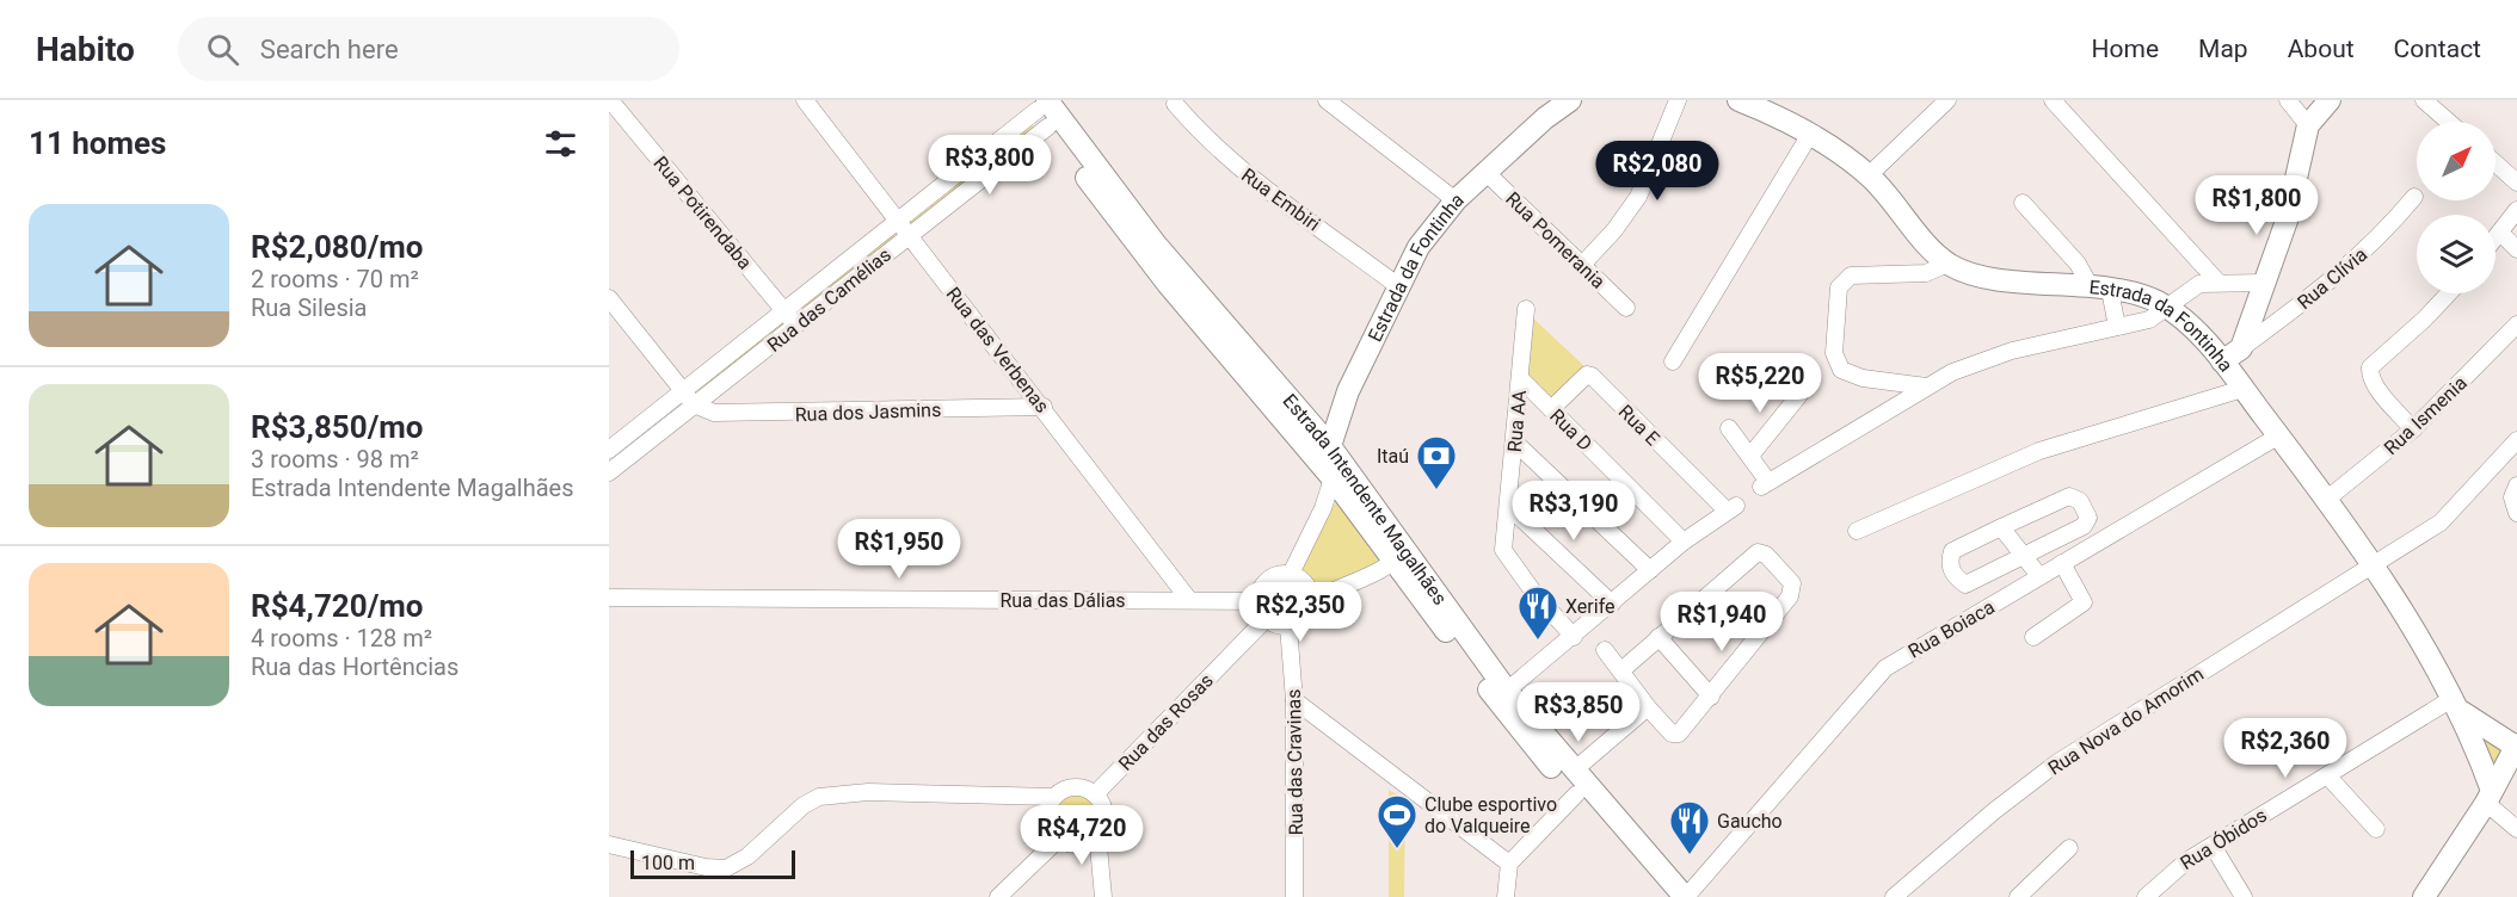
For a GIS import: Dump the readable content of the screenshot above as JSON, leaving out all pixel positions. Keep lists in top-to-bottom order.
{
  "streets": {
    "main road": ["Estrada da Fontinha", "Estrada Intendente Magalhães"],
    "street": [
      "Rua Embiri",
      "Rua Potirendaba",
      "Rua Pomerania",
      "Rua Clívia",
      "Rua das Camélias",
      "Rua das Verbenas",
      "Rua dos Jasmins",
      "Rua Ismenia",
      "Rua AA",
      "Rua E",
      "Rua D",
      "Rua das Dálias",
      "Rua Boiaca",
      "Rua Nova do Amorim",
      "Rua das Rosas",
      "Rua das Cravinas",
      "Rua Óbidos"
    ]
  },
  "crossings": [
    ["Rua Embiri", "Estrada da Fontinha"],
    ["Rua Potirendaba", "Rua das Camélias"],
    ["Rua Pomerania", "Estrada da Fontinha"],
    ["Estrada da Fontinha", "Rua Ismenia"],
    ["Estrada da Fontinha", "Estrada Intendente Magalhães"],
    ["Estrada da Fontinha", "Rua Boiaca"],
    ["Estrada da Fontinha", "Rua Nova do Amorim"],
    ["Estrada da Fontinha", "Rua Óbidos"],
    ["Rua das Camélias", "Rua das Verbenas"],
    ["Rua das Camélias", "Rua dos Jasmins"],
    ["Rua das Camélias", "Estrada Intendente Magalhães"],
    ["Rua das Verbenas", "Rua dos Jasmins"],
    ["Rua das Verbenas", "Rua das Dálias"],
    ["Rua AA", "Rua D"],
    ["Rua E", "Rua D"],
    ["Estrada Intendente Magalhães", "Rua Boiaca"],
    ["Rua das Dálias", "Rua das Rosas"],
    ["Rua das Dálias", "Rua das Cravinas"],
    ["Rua das Rosas", "Rua das Cravinas"]
  ],
  "places": {
    "bank": ["Itaú"],
    "restaurant": ["Xerife", "Gaucho"],
    "sports": ["Clube esportivo do Valqueire"]
  },
  "scale_bar": "100 m",
  "north": "top right",
  "page": {
    "header": "Habito",
    "search": "Search here",
    "nav": [
      "Home",
      "Map",
      "About",
      "Contact"
    ],
    "heading": "11 homes",
    "price": [
      "R$3,800",
      "R$2,080",
      "R$1,800",
      "R$5,220",
      "R$3,190",
      "R$1,950",
      "R$2,350",
      "R$1,940",
      "R$3,850",
      "R$2,360",
      "R$4,720"
    ],
    "list": [
      {
        "name": "R$2,080/mo",
        "note": "2 rooms · 70 m² · Rua Silesia"
      },
      {
        "name": "R$3,850/mo",
        "note": "3 rooms · 98 m² · Estrada Intendente Magalhães"
      },
      {
        "name": "R$4,720/mo",
        "note": "4 rooms · 128 m² · Rua das Hortências"
      }
    ],
    "scale": "100 m"
  }
}
